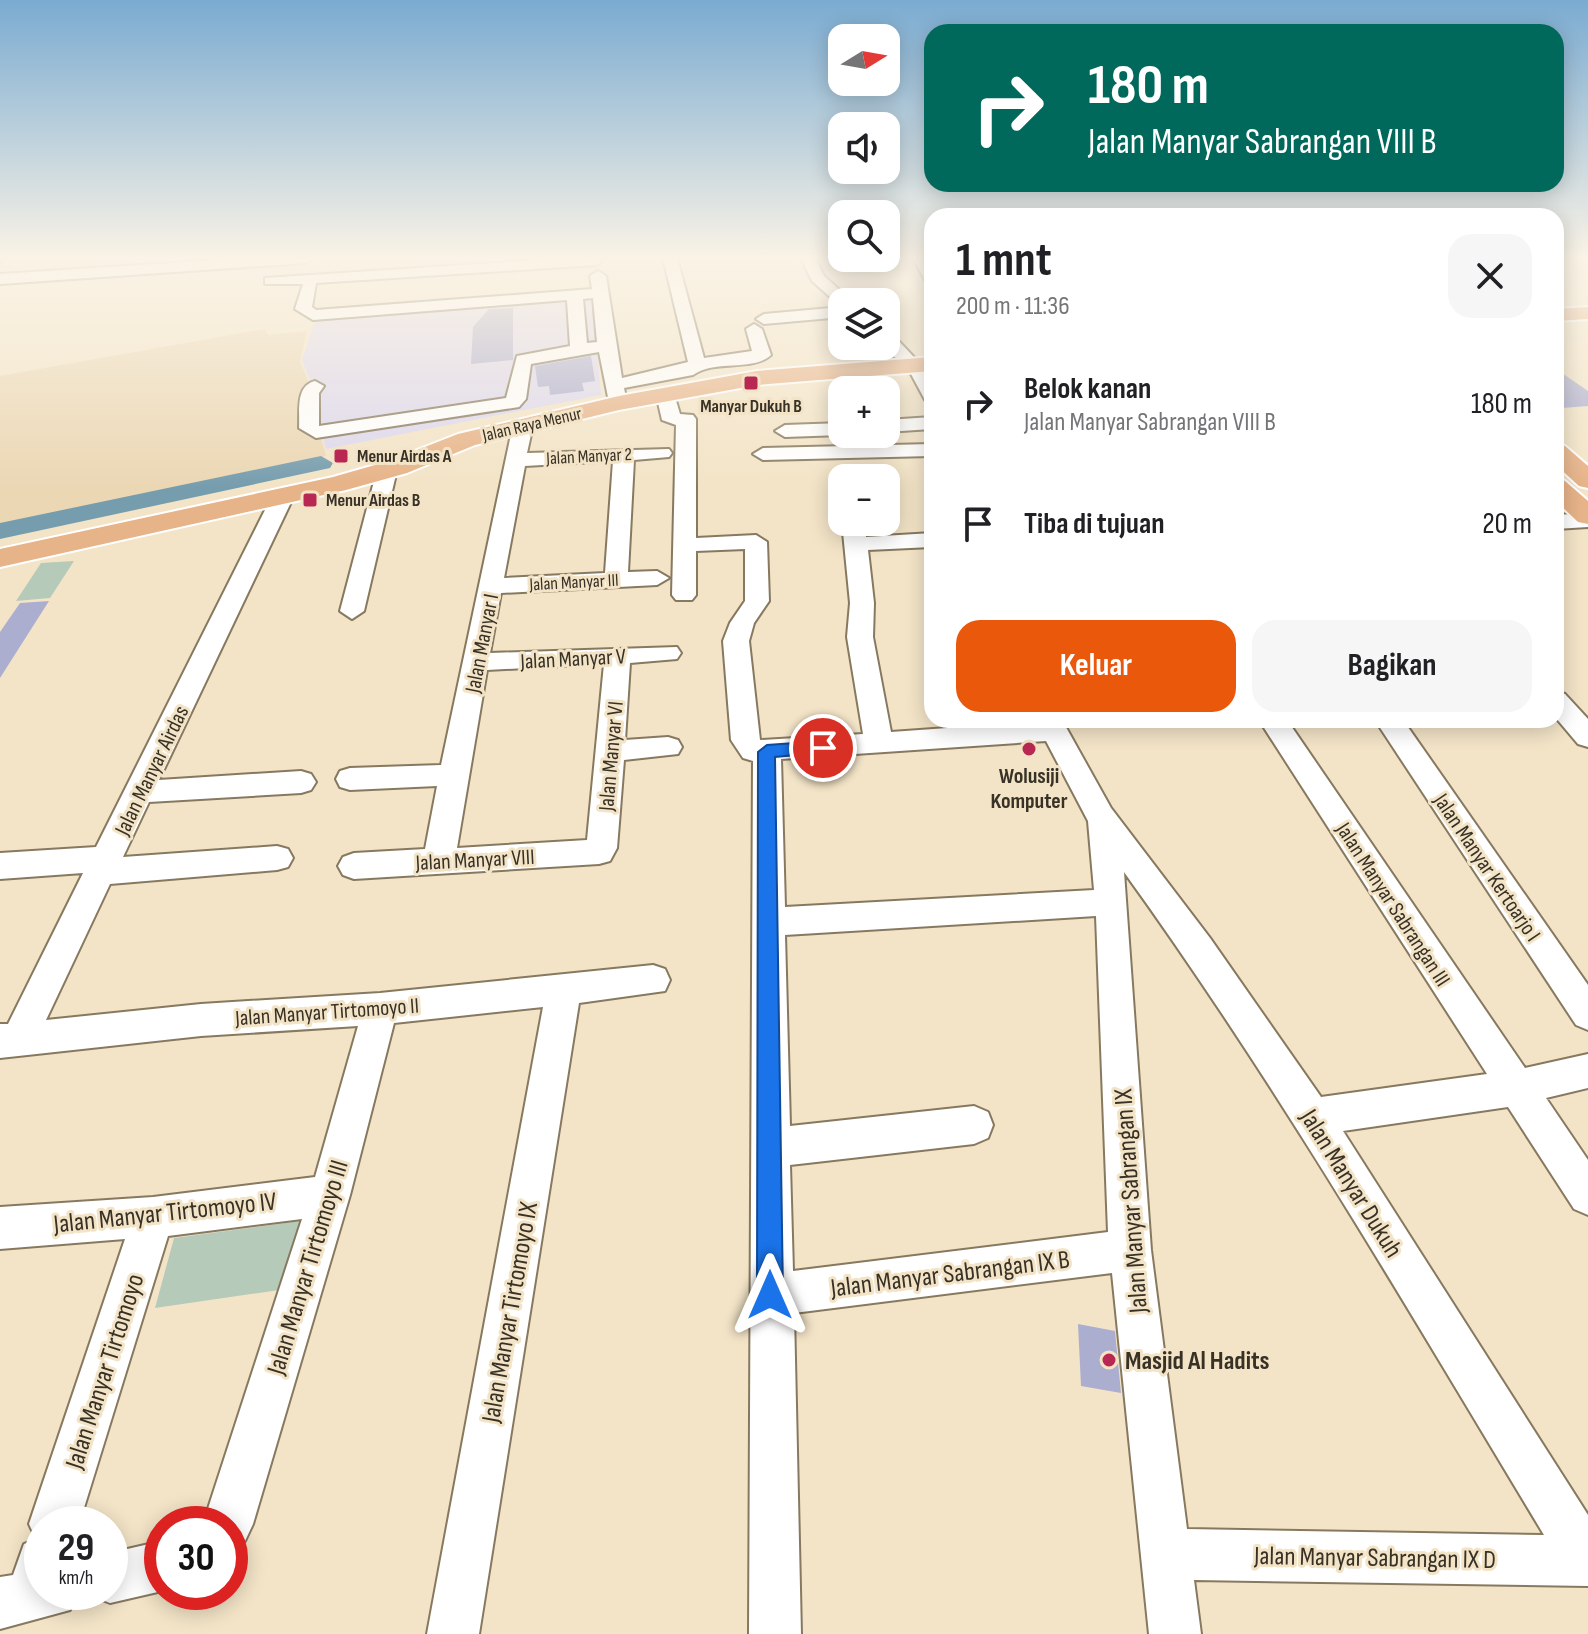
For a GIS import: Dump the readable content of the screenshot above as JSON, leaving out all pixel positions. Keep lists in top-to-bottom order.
{
  "streets": {
    "main road": ["Jalan Raya Menur"],
    "street": [
      "Jalan Manyar 2",
      "Jalan Manyar III",
      "Jalan Manyar I",
      "Jalan Manyar V",
      "Jalan Manyar VI",
      "Jalan Manyar Airdas",
      "Jalan Manyar VIII",
      "Jalan Manyar Kertoarjo I",
      "Jalan Manyar Sabrangan III",
      "Jalan Manyar Tirtomoyo II",
      "Jalan Manyar Dukuh",
      "Jalan Manyar Sabrangan IX",
      "Jalan Manyar Tirtomoyo IV",
      "Jalan Manyar Tirtomoyo III",
      "Jalan Manyar Sabrangan IX B",
      "Jalan Manyar Tirtomoyo IX",
      "Jalan Manyar Tirtomoyo",
      "Jalan Manyar Sabrangan IX D"
    ]
  },
  "crossings": [
    ["Jalan Raya Menur", "Jalan Manyar I"],
    ["Jalan Raya Menur", "Jalan Manyar Airdas"],
    ["Jalan Manyar 2", "Jalan Manyar I"],
    ["Jalan Manyar III", "Jalan Manyar I"],
    ["Jalan Manyar I", "Jalan Manyar V"],
    ["Jalan Manyar I", "Jalan Manyar VIII"],
    ["Jalan Manyar V", "Jalan Manyar VI"],
    ["Jalan Manyar VI", "Jalan Manyar VIII"],
    ["Jalan Manyar Airdas", "Jalan Manyar Tirtomoyo II"],
    ["Jalan Manyar Tirtomoyo II", "Jalan Manyar Tirtomoyo III"],
    ["Jalan Manyar Tirtomoyo II", "Jalan Manyar Tirtomoyo IX"],
    ["Jalan Manyar Dukuh", "Jalan Manyar Sabrangan IX"],
    ["Jalan Manyar Dukuh", "Jalan Manyar Sabrangan IX D"],
    ["Jalan Manyar Sabrangan IX", "Jalan Manyar Sabrangan IX B"],
    ["Jalan Manyar Sabrangan IX", "Jalan Manyar Sabrangan IX D"],
    ["Jalan Manyar Tirtomoyo IV", "Jalan Manyar Tirtomoyo III"],
    ["Jalan Manyar Tirtomoyo IV", "Jalan Manyar Tirtomoyo"]
  ],
  "places": {
    "transit": ["Manyar Dukuh B", "Menur Airdas A", "Menur Airdas B"],
    "other": ["Wolusiji Komputer", "Masjid Al Hadits"]
  },
  "north": "right",
  "page": {
    "map_buttons": ["+", "−"],
    "turn": ["180 m", "Jalan Manyar Sabrangan VIII B"],
    "heading": ["1 mnt", "200 m · 11:36"],
    "list": [
      {
        "name": "Belok kanan",
        "note": "Jalan Manyar Sabrangan VIII B",
        "value": "180 m"
      },
      {
        "name": "Tiba di tujuan",
        "value": "20 m"
      }
    ],
    "buttons": ["Keluar", "Bagikan"],
    "speed": "29 km/h",
    "limit": "30"
  }
}
